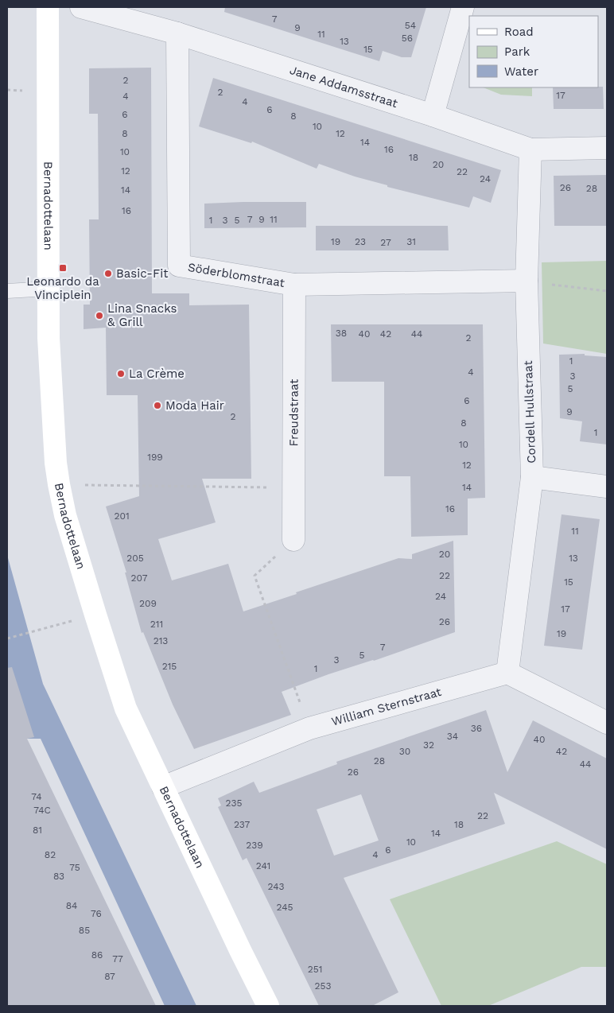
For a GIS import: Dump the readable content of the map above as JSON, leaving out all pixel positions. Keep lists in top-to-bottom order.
{
  "streets": {
    "street": [
      "Jane Addamsstraat",
      "Bernadottelaan",
      "Söderblomstraat",
      "Cordell Hullstraat",
      "Freudstraat",
      "William Sternstraat"
    ]
  },
  "crossings": [
    ["Jane Addamsstraat", "Söderblomstraat"],
    ["Jane Addamsstraat", "Cordell Hullstraat"],
    ["Bernadottelaan", "William Sternstraat"],
    ["Söderblomstraat", "Cordell Hullstraat"],
    ["Söderblomstraat", "Freudstraat"],
    ["Cordell Hullstraat", "William Sternstraat"]
  ],
  "places": {
    "transit": ["Leonardo da Vinciplein"],
    "other": [
      "Basic-Fit",
      "Lina Snacks & Grill",
      "La Crème",
      "Moda Hair"
    ]
  },
  "house_numbers": [
    "7",
    "54",
    "9",
    "11",
    "56",
    "13",
    "15",
    "2",
    "2",
    "17",
    "4",
    "4",
    "6",
    "6",
    "8",
    "10",
    "8",
    "12",
    "14",
    "16",
    "10",
    "18",
    "20",
    "12",
    "22",
    "24",
    "26",
    "28",
    "14",
    "16",
    "7",
    "9",
    "11",
    "1",
    "3",
    "5",
    "19",
    "23",
    "31",
    "27",
    "38",
    "40",
    "42",
    "44",
    "2",
    "1",
    "4",
    "3",
    "5",
    "6",
    "9",
    "2",
    "8",
    "1",
    "10",
    "199",
    "12",
    "14",
    "16",
    "201",
    "11",
    "20",
    "205",
    "13",
    "22",
    "207",
    "15",
    "24",
    "209",
    "17",
    "26",
    "211",
    "19",
    "213",
    "7",
    "5",
    "3",
    "215",
    "1",
    "36",
    "34",
    "40",
    "32",
    "30",
    "42",
    "28",
    "44",
    "26",
    "74",
    "235",
    "74C",
    "22",
    "237",
    "18",
    "81",
    "14",
    "10",
    "239",
    "6",
    "82",
    "4",
    "241",
    "75",
    "83",
    "243",
    "84",
    "245",
    "76",
    "85",
    "86",
    "77",
    "251",
    "87",
    "253"
  ],
  "legend": ["Road", "Park", "Water"]
}
